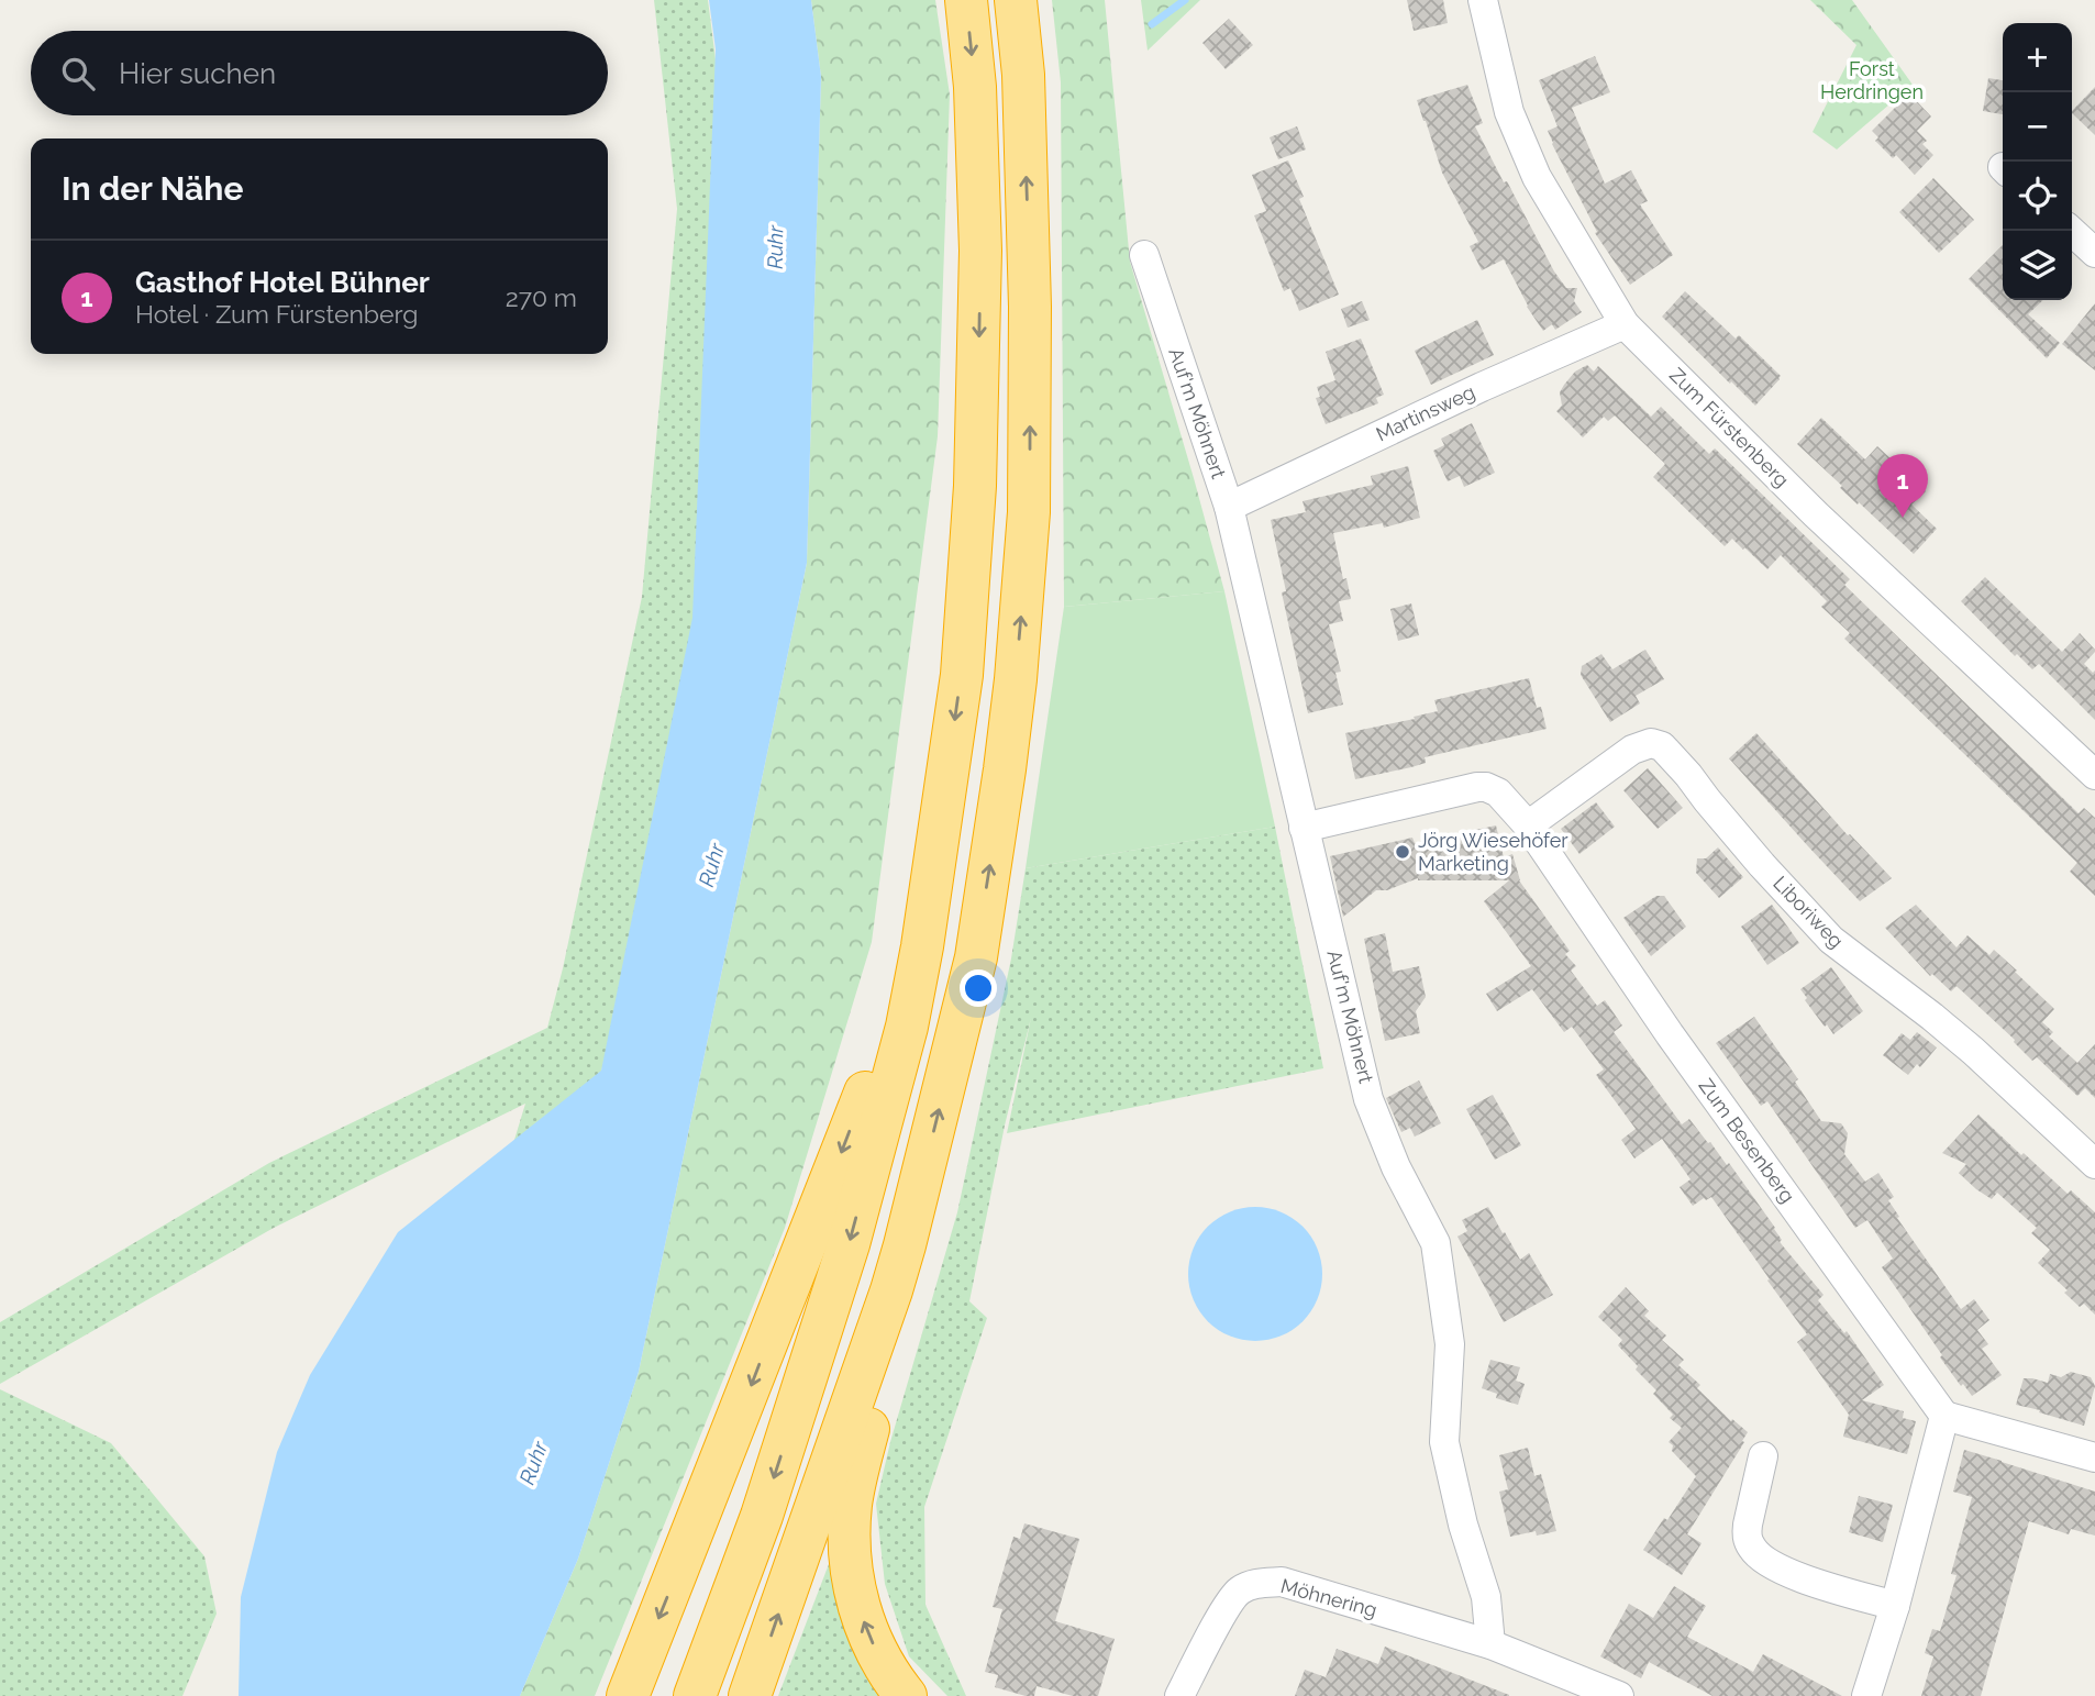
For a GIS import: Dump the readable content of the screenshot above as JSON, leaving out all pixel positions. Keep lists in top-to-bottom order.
{
  "streets": {
    "street": [
      "Auf'm Möhnert",
      "Martinsweg",
      "Zum Fürstenberg",
      "Liboriweg",
      "Zum Besenberg",
      "Möhnering"
    ]
  },
  "crossings": [
    ["Auf'm Möhnert", "Martinsweg"],
    ["Auf'm Möhnert", "Zum Besenberg"],
    ["Auf'm Möhnert", "Möhnering"],
    ["Martinsweg", "Zum Fürstenberg"],
    ["Liboriweg", "Zum Besenberg"]
  ],
  "water": ["Ruhr"],
  "parks": ["Forst Herdringen"],
  "places": ["Jörg Wiesehöfer Marketing"],
  "page": {
    "map_buttons": ["+", "−"],
    "search": "Hier suchen",
    "heading": "In der Nähe",
    "list": [
      {
        "mark": "1",
        "name": "Gasthof Hotel Bühner",
        "note": "Hotel · Zum Fürstenberg",
        "value": "270 m"
      }
    ],
    "pins": "1"
  }
}
